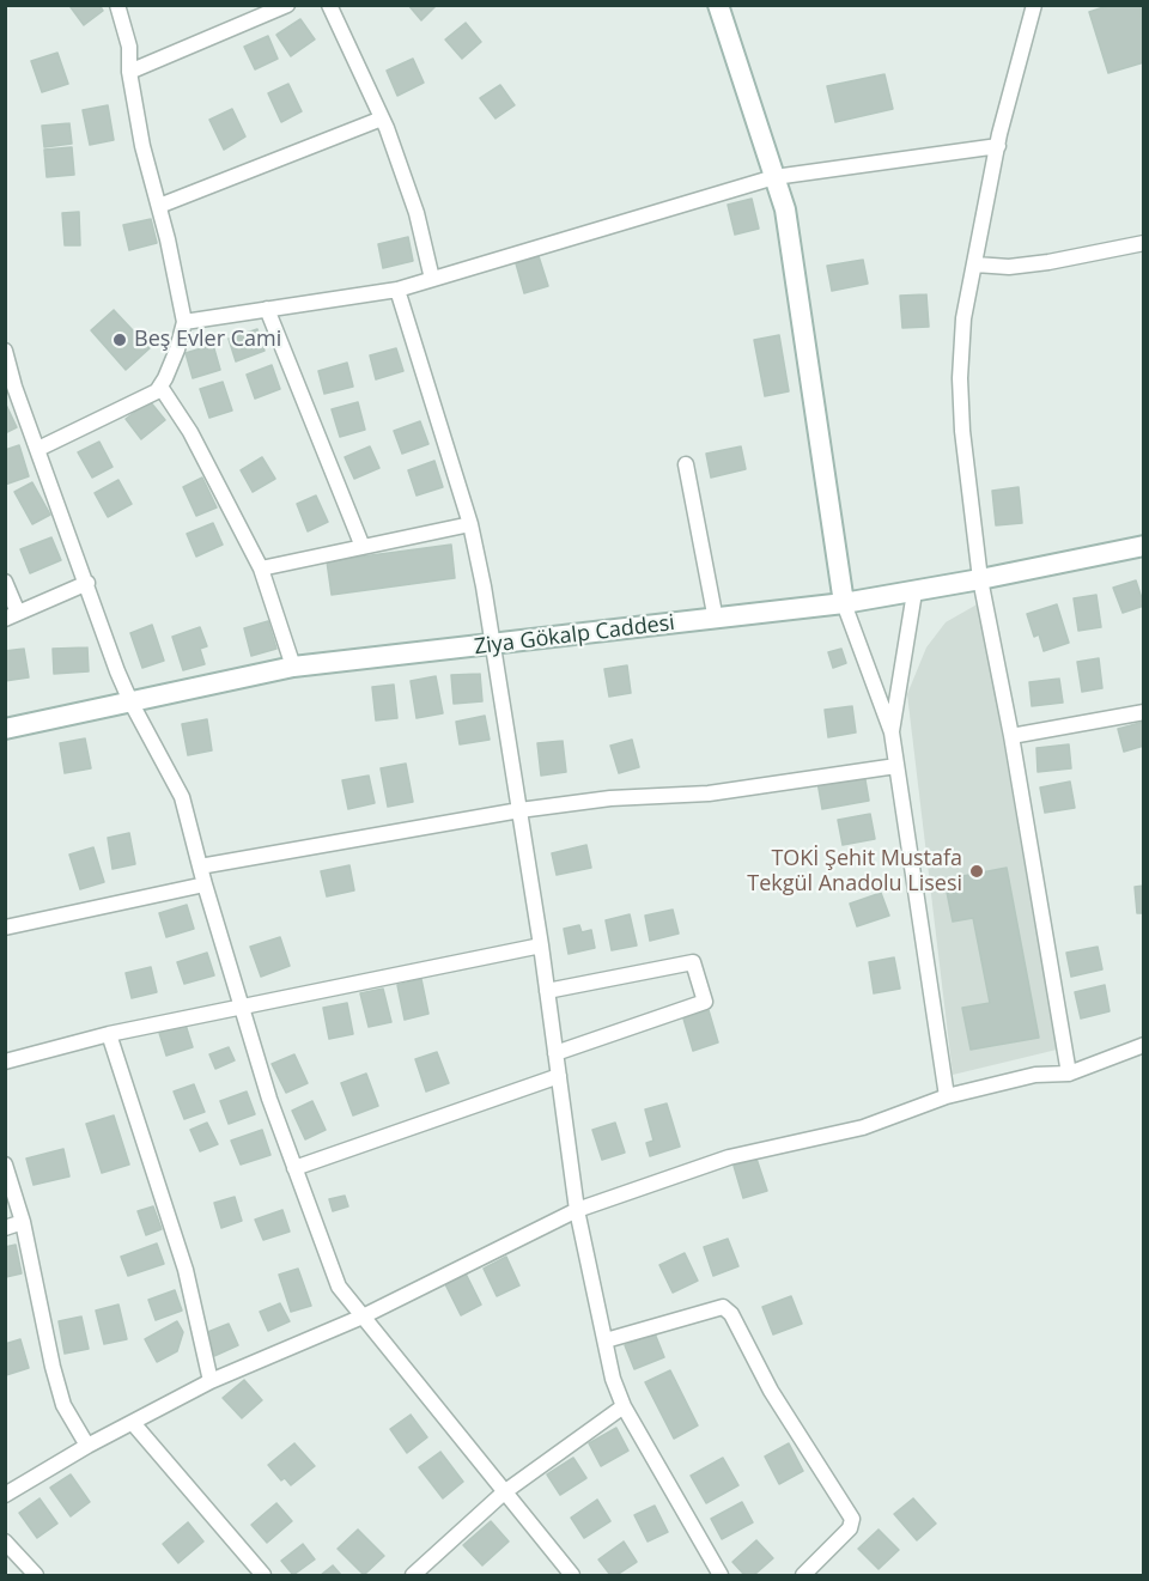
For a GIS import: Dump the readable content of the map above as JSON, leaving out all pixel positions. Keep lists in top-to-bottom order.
{
  "streets": {
    "street": ["Ziya Gökalp Caddesi"]
  },
  "places": ["Beş Evler Cami", "TOKİ Şehit Mustafa Tekgül Anadolu Lisesi"]
}
